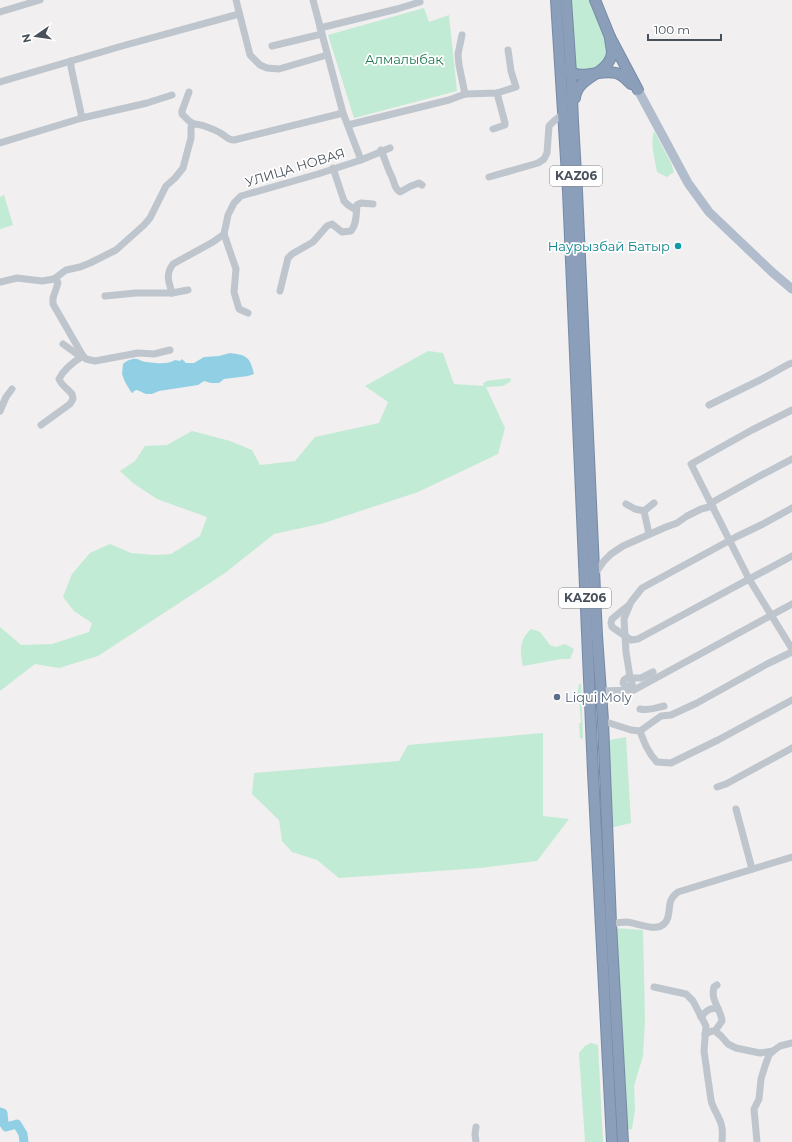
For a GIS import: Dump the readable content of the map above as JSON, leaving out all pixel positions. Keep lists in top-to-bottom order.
{
  "streets": {
    "highway": ["KАZ06"],
    "street": ["УЛИЦА НОВАЯ"]
  },
  "parks": ["Алмалыбақ"],
  "places": ["Наурызбай Батыр", "Liqui Moly"],
  "scale_bar": "100 m",
  "north": "left"
}
